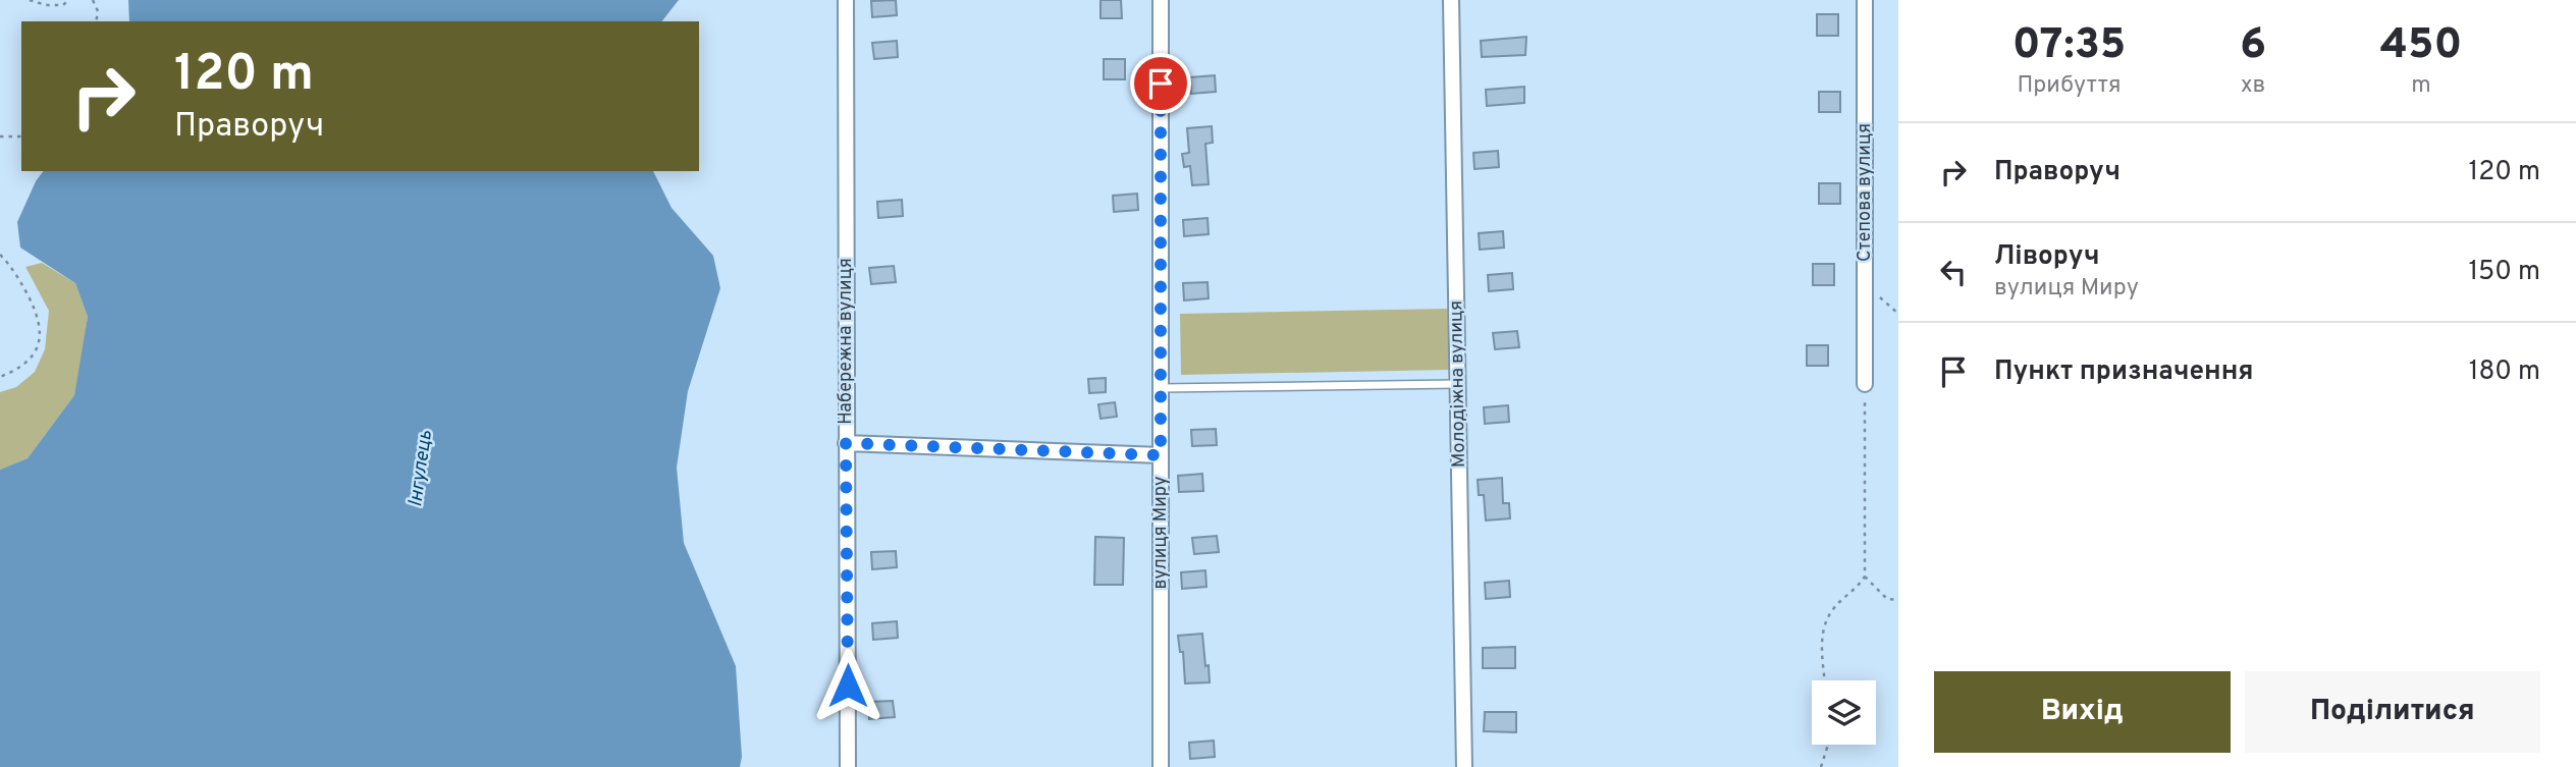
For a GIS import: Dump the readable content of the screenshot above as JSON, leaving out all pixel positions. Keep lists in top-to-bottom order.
{
  "streets": {
    "street": [
      "Степова вулиця",
      "Набережна вулиця",
      "Молодіжна вулиця",
      "вулиця Миру"
    ]
  },
  "water": ["Інгулець"],
  "page": {
    "eta": [
      "07:35",
      "Прибуття",
      "6",
      "хв",
      "450",
      "m"
    ],
    "turn": ["120 m", "Праворуч"],
    "list": [
      {
        "name": "Праворуч",
        "value": "120 m"
      },
      {
        "name": "Ліворуч",
        "note": "вулиця Миру",
        "value": "150 m"
      },
      {
        "name": "Пункт призначення",
        "value": "180 m"
      }
    ],
    "buttons": ["Вихід", "Поділитися"]
  }
}
